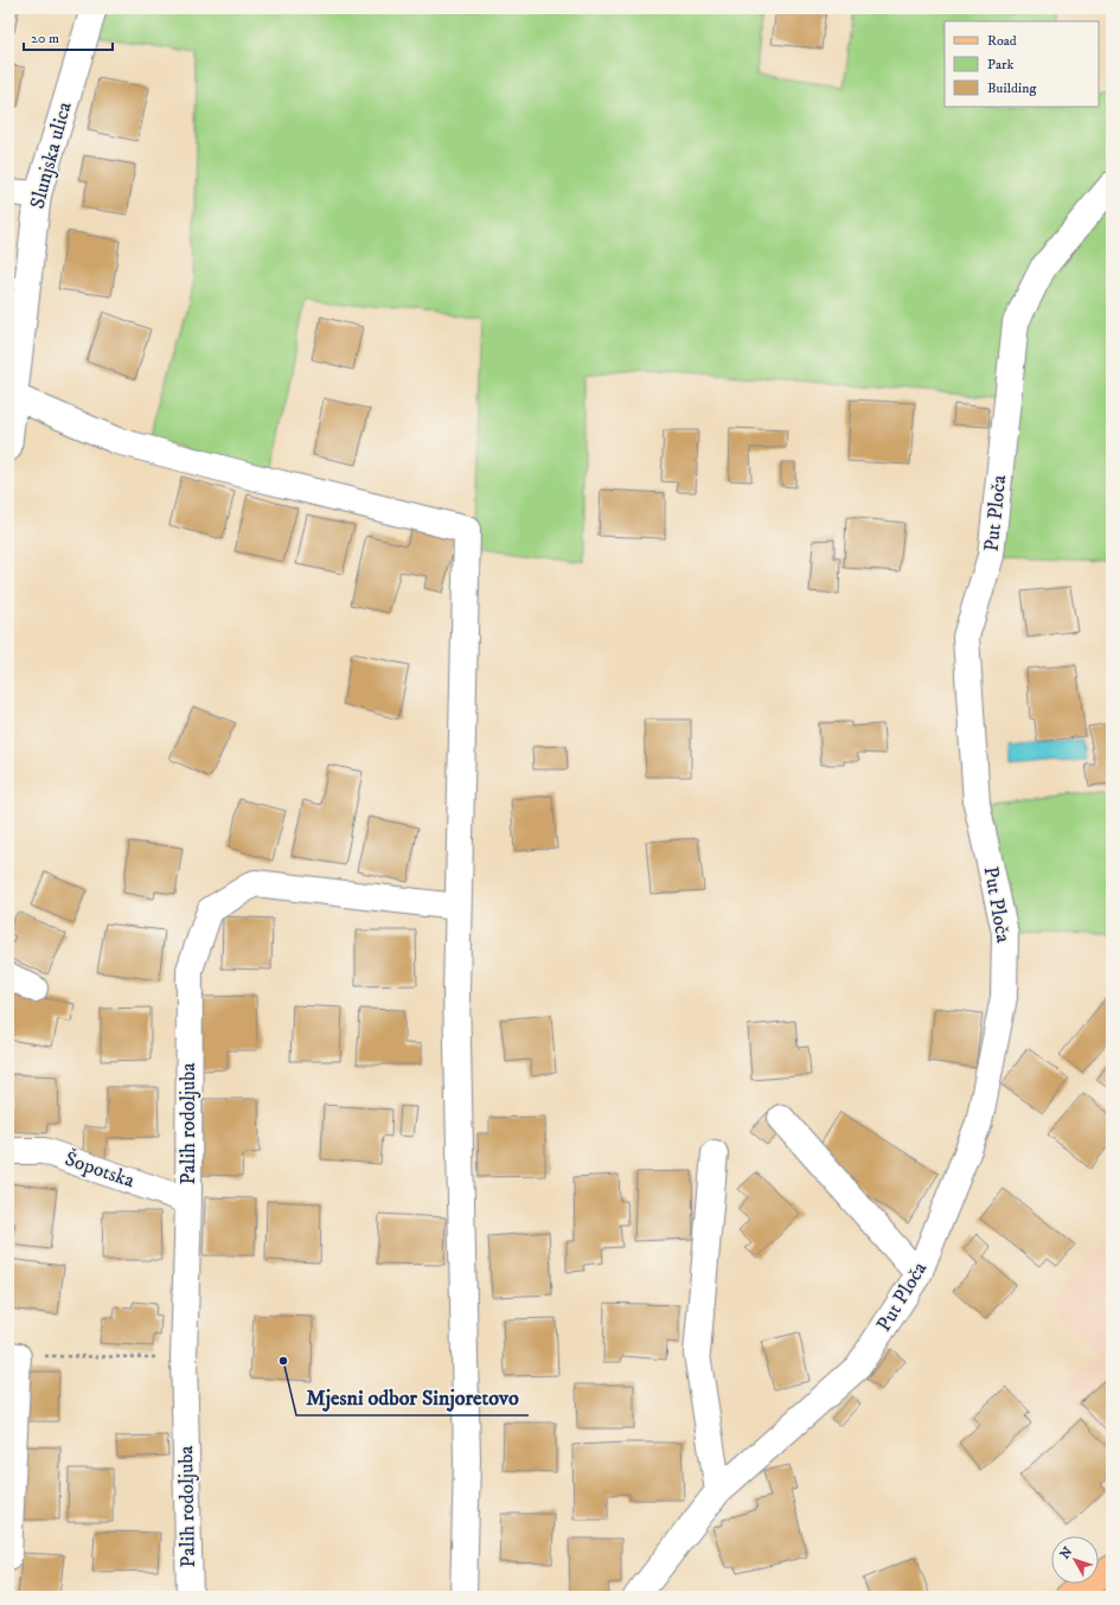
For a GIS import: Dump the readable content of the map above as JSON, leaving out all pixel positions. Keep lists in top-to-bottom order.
{
  "streets": {
    "street": [
      "Slunjska ulica",
      "Put Ploča",
      "Palih rodoljuba",
      "Šopotska"
    ]
  },
  "crossings": [
    ["Palih rodoljuba", "Šopotska"]
  ],
  "places": ["Mjesni odbor Sinjoretovo"],
  "legend": ["Road", "Park", "Building"],
  "scale_bar": "20 m",
  "north": "top left"
}
